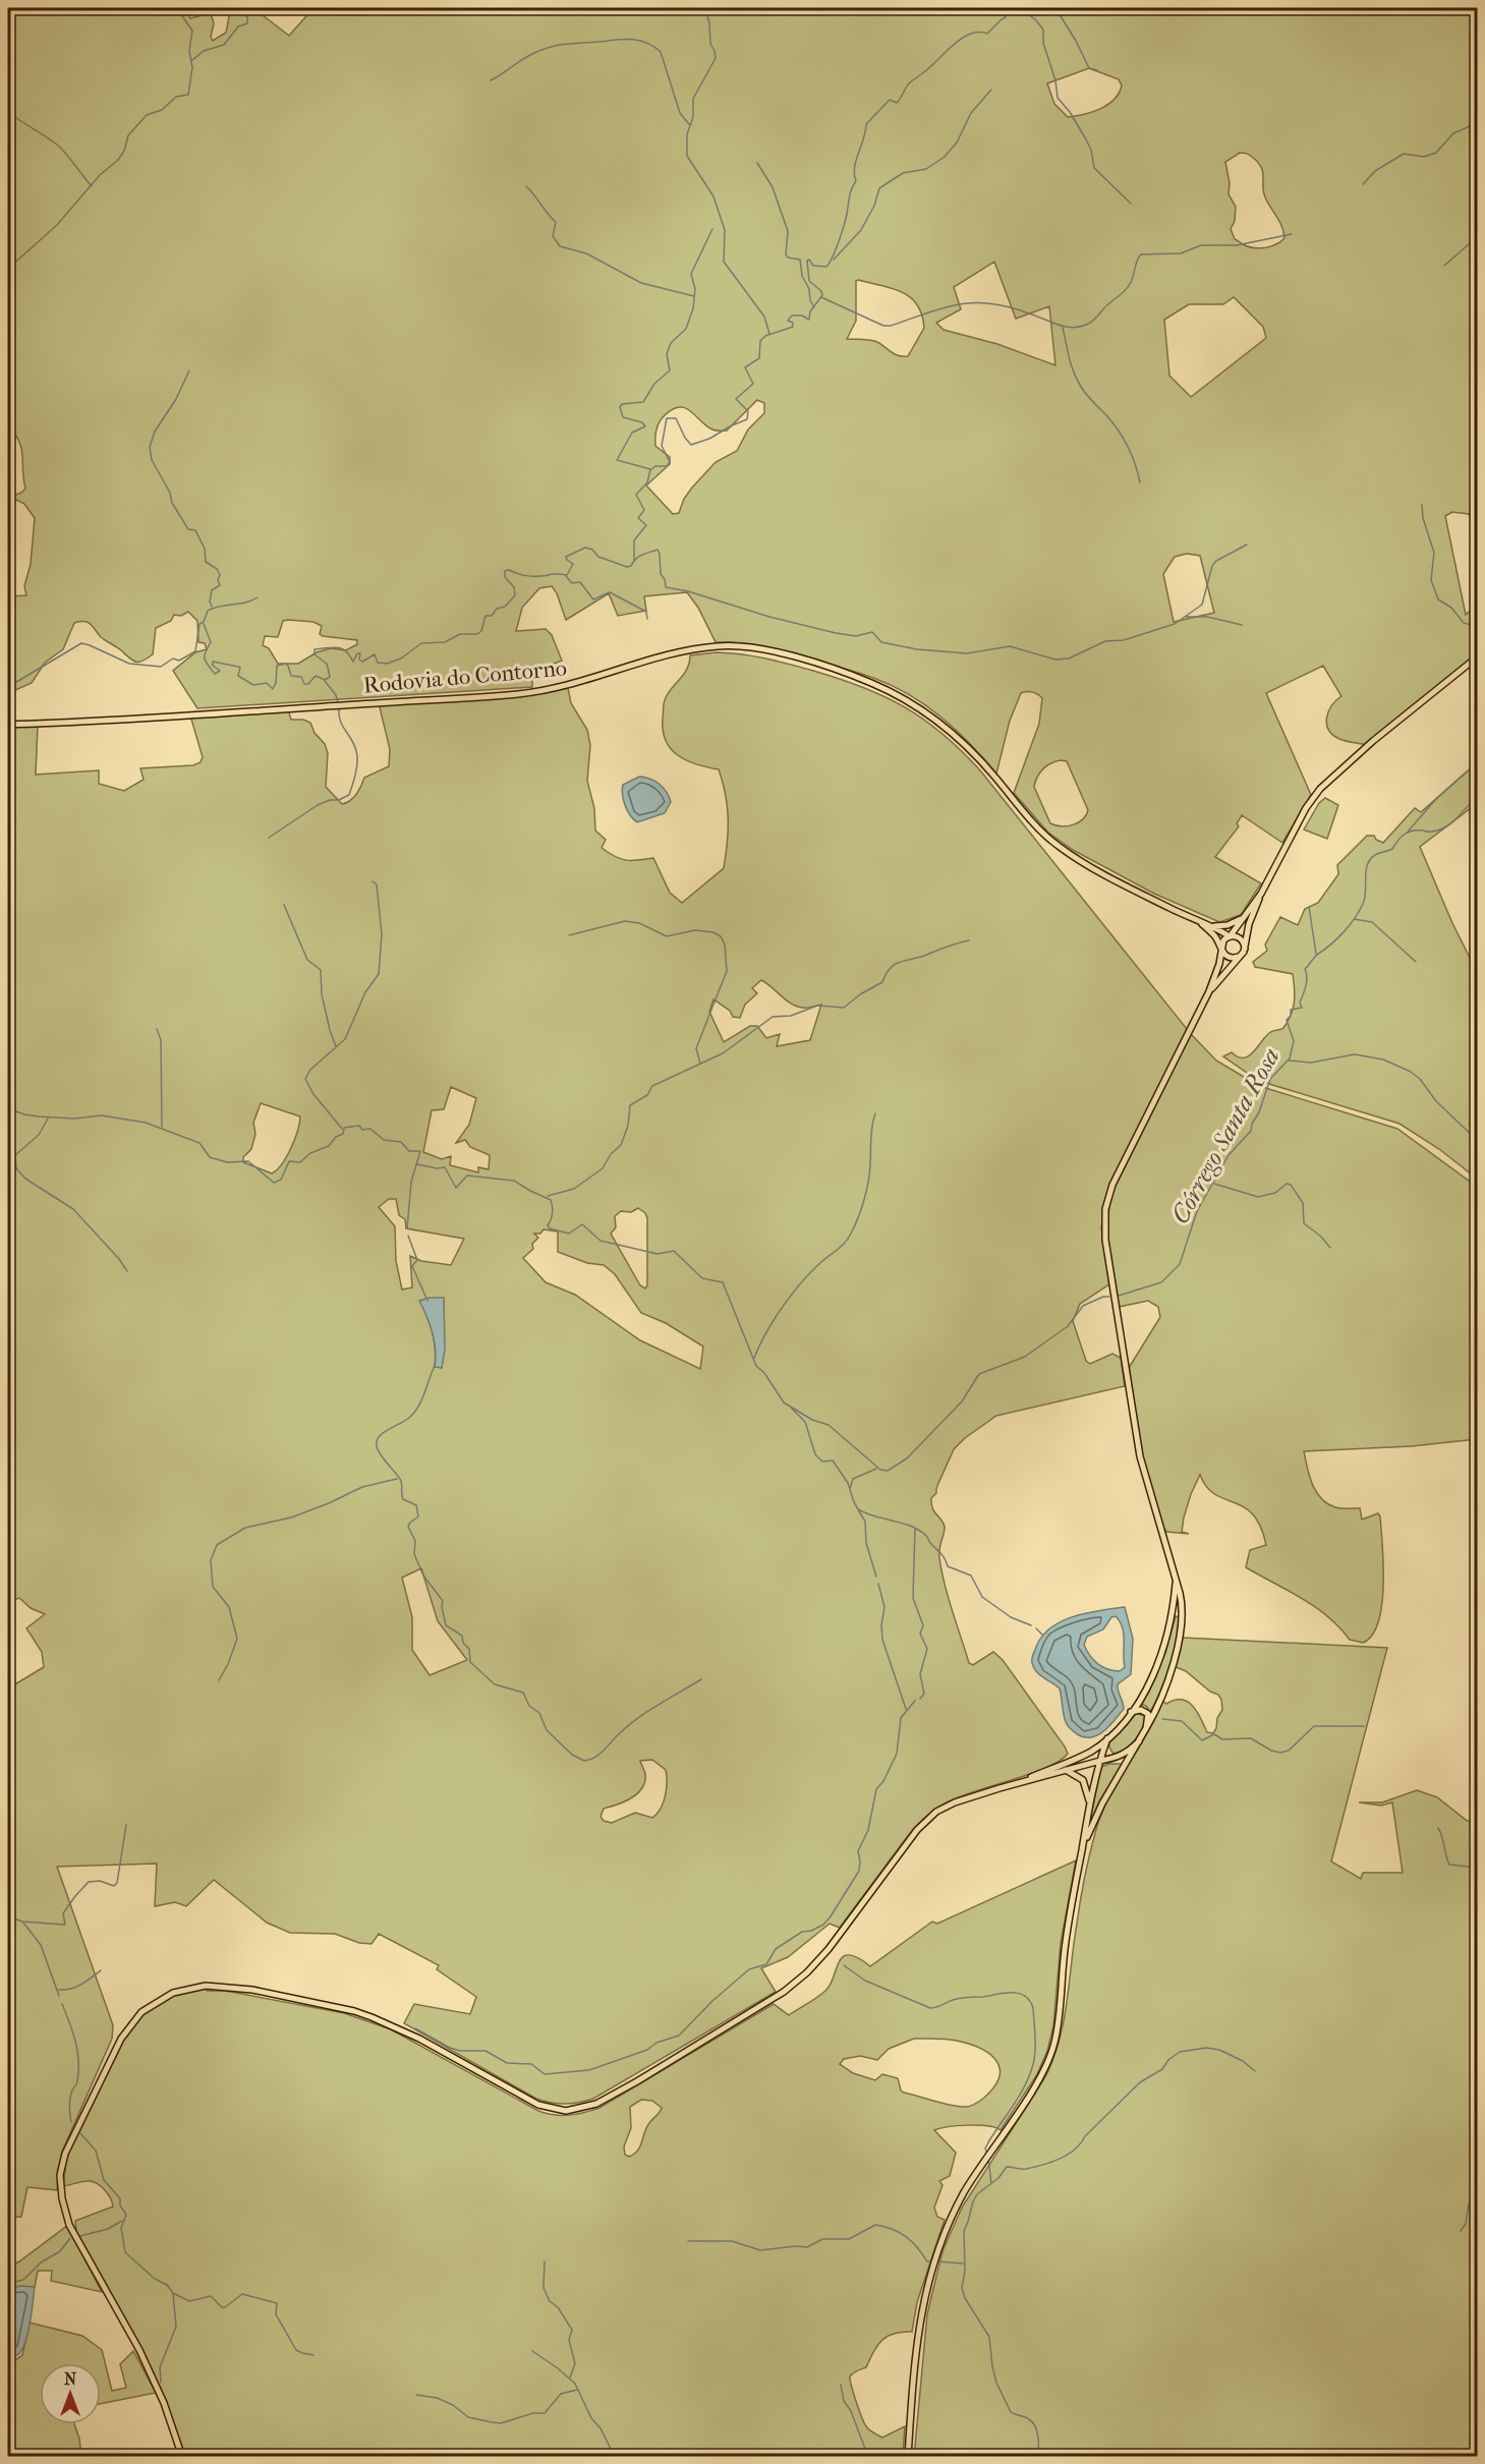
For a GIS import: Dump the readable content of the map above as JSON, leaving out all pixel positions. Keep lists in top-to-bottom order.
{
  "streets": {
    "main road": ["Rodovia do Contorno"]
  },
  "water": ["Córrego Santa Rosa"],
  "north": "top"
}
